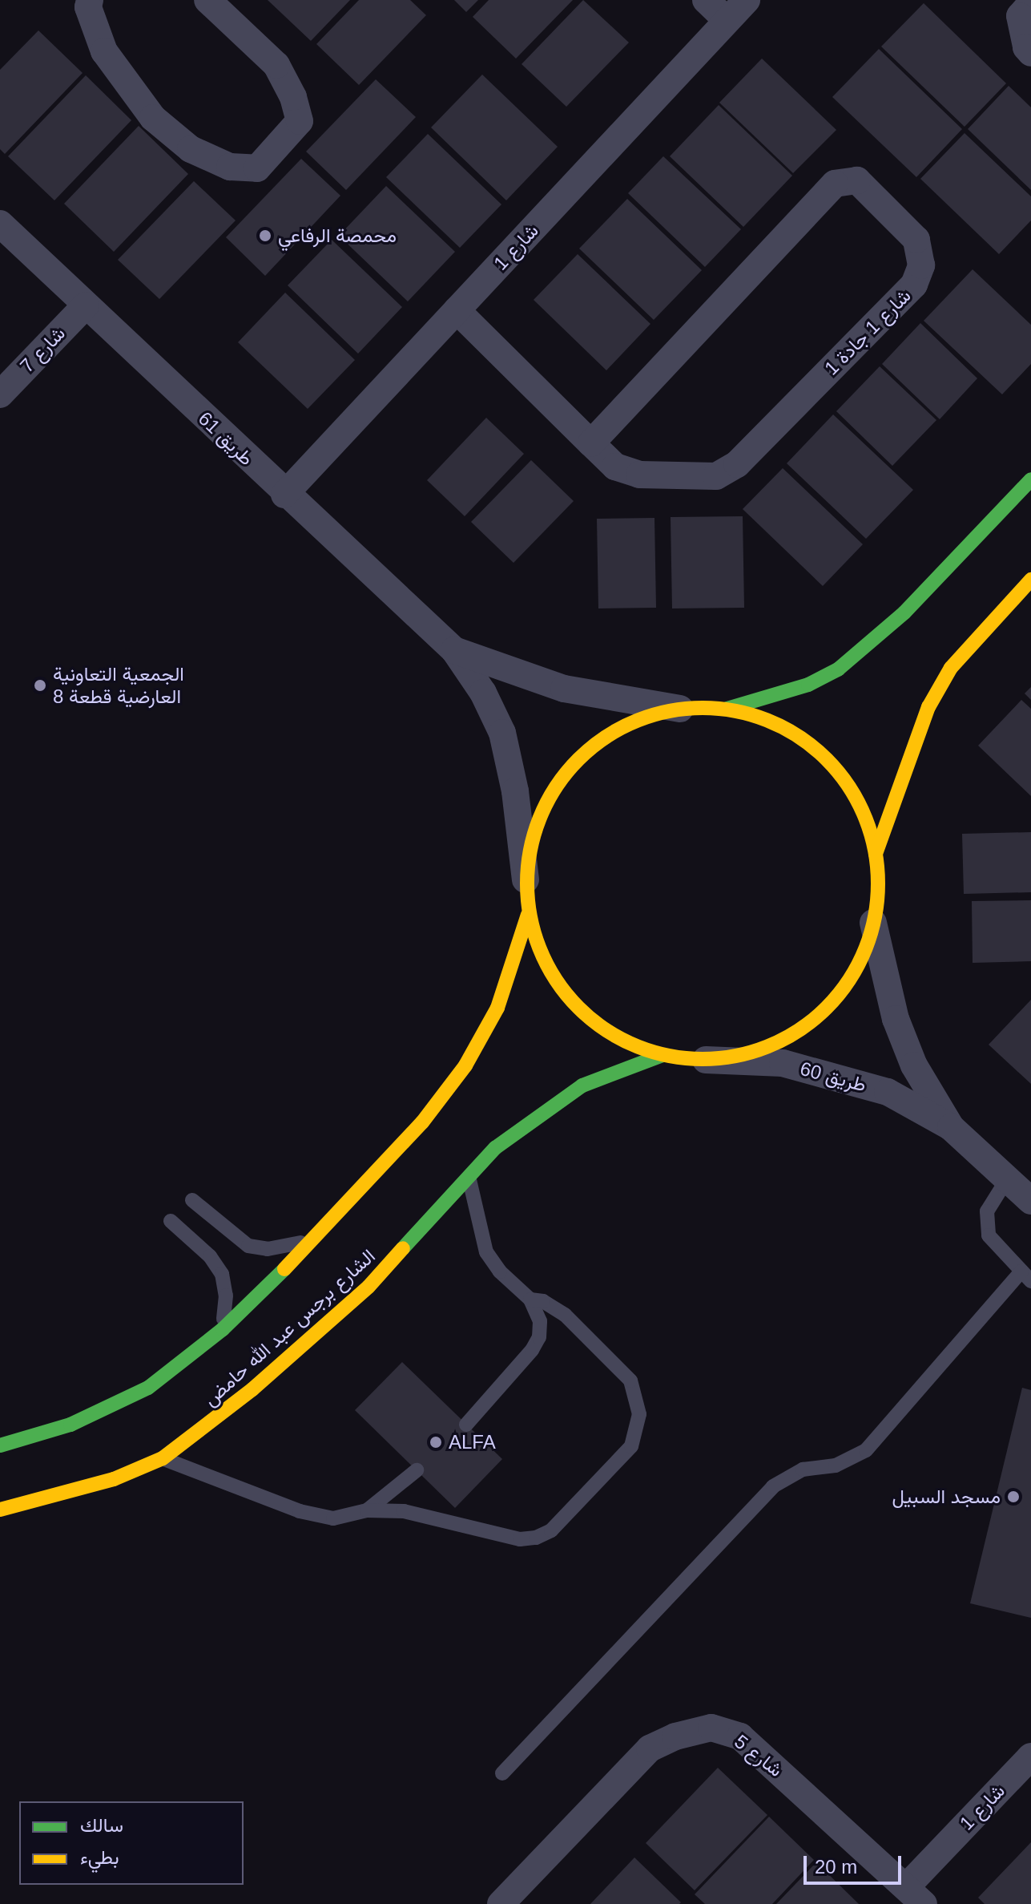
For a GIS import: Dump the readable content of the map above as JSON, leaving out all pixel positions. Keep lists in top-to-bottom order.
{
  "streets": {
    "street": [
      "شارع 1",
      "شارع 1 جادة 1",
      "شارع 7",
      "طريق 61",
      "طريق 60",
      "الشارع برجس عبد الله حامض",
      "شارع 5"
    ]
  },
  "crossings": [
    ["شارع 1", "شارع 1 جادة 1"],
    ["شارع 1", "طريق 61"],
    ["شارع 1", "شارع 5"],
    ["شارع 7", "طريق 61"]
  ],
  "places": [
    "محمصة الرفاعي",
    "الجمعية التعاونية العارضية قطعة 8",
    "ALFA",
    "مسجد السبيل"
  ],
  "legend": ["سالك", "بطيء"],
  "scale_bar": "20 m"
}
